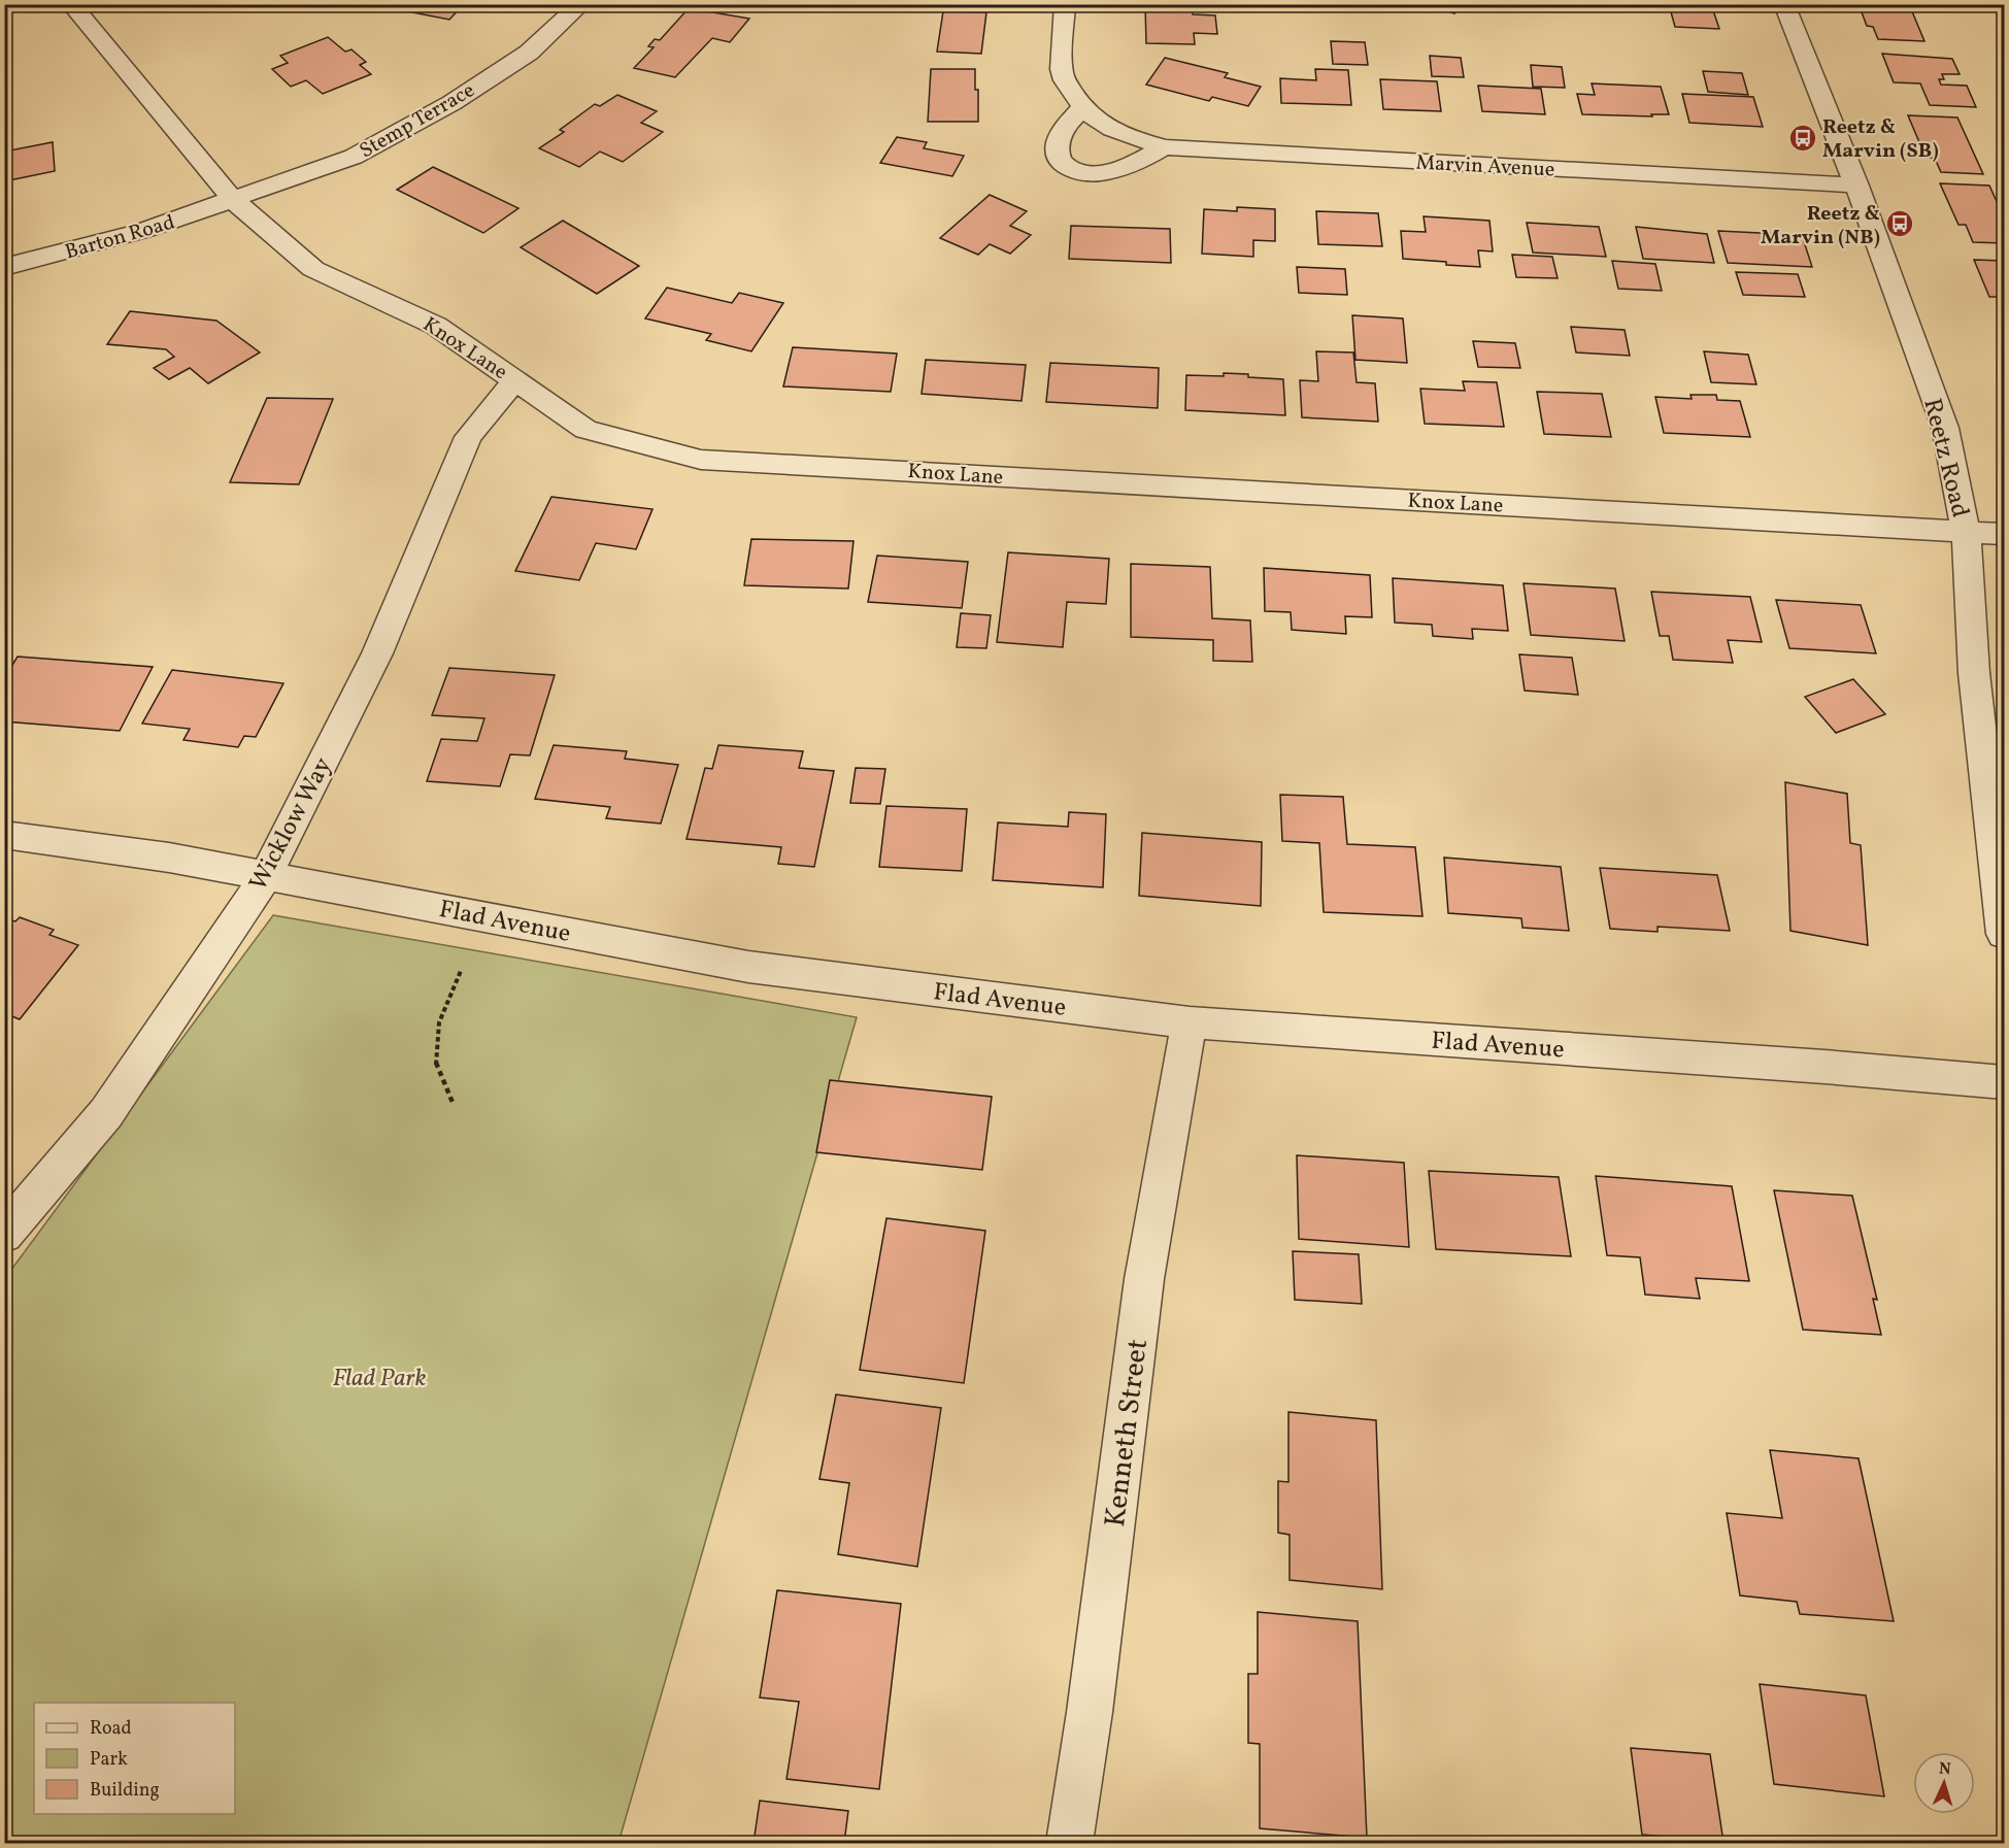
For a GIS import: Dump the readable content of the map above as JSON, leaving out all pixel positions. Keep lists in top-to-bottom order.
{
  "streets": {
    "street": [
      "Stemp Terrace",
      "Marvin Avenue",
      "Barton Road",
      "Knox Lane",
      "Reetz Road",
      "Wicklow Way",
      "Flad Avenue",
      "Kenneth Street"
    ]
  },
  "crossings": [
    ["Stemp Terrace", "Barton Road"],
    ["Stemp Terrace", "Knox Lane"],
    ["Marvin Avenue", "Reetz Road"],
    ["Barton Road", "Knox Lane"],
    ["Knox Lane", "Reetz Road"],
    ["Knox Lane", "Wicklow Way"],
    ["Wicklow Way", "Flad Avenue"],
    ["Flad Avenue", "Kenneth Street"]
  ],
  "parks": ["Flad Park"],
  "places": {
    "bus stop": ["Reetz & Marvin (SB)", "Reetz & Marvin (NB)"]
  },
  "legend": ["Road", "Park", "Building"],
  "north": "top"
}
